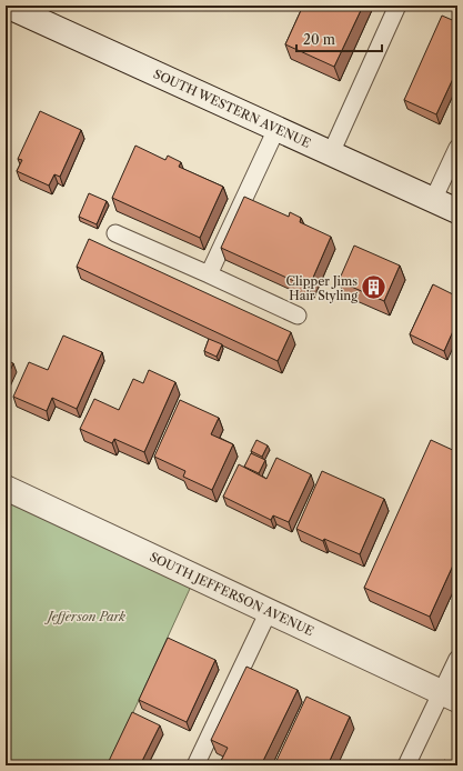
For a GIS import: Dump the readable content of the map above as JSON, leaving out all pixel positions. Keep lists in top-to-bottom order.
{
  "streets": {
    "street": ["SOUTH WESTERN AVENUE", "SOUTH JEFFERSON AVENUE"]
  },
  "parks": ["Jefferson Park"],
  "places": {
    "building": ["Clipper Jims Hair Styling"]
  },
  "scale_bar": "20 m"
}
